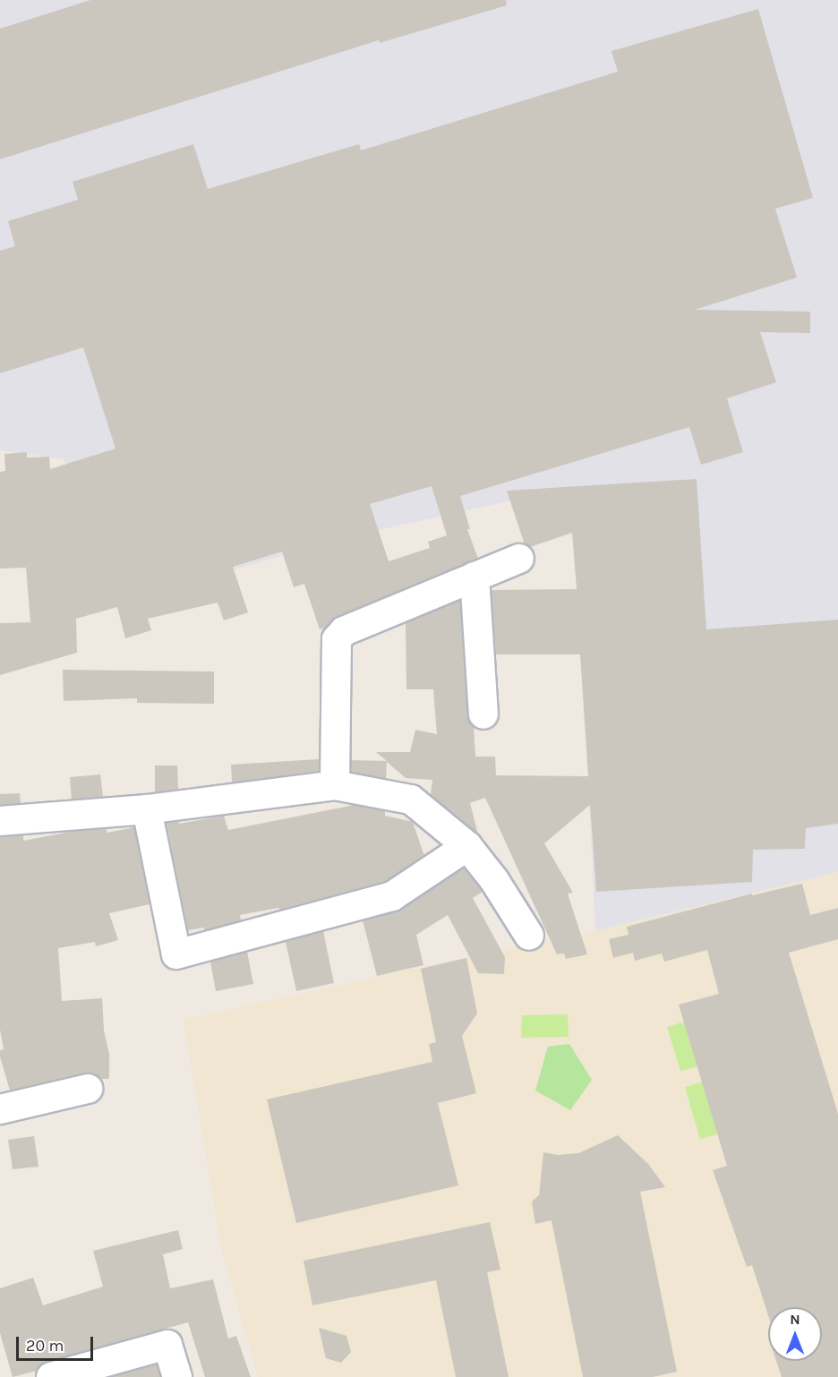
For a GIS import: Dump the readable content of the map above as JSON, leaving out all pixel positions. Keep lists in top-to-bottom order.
{
  "scale_bar": "20 m",
  "north": "top"
}
